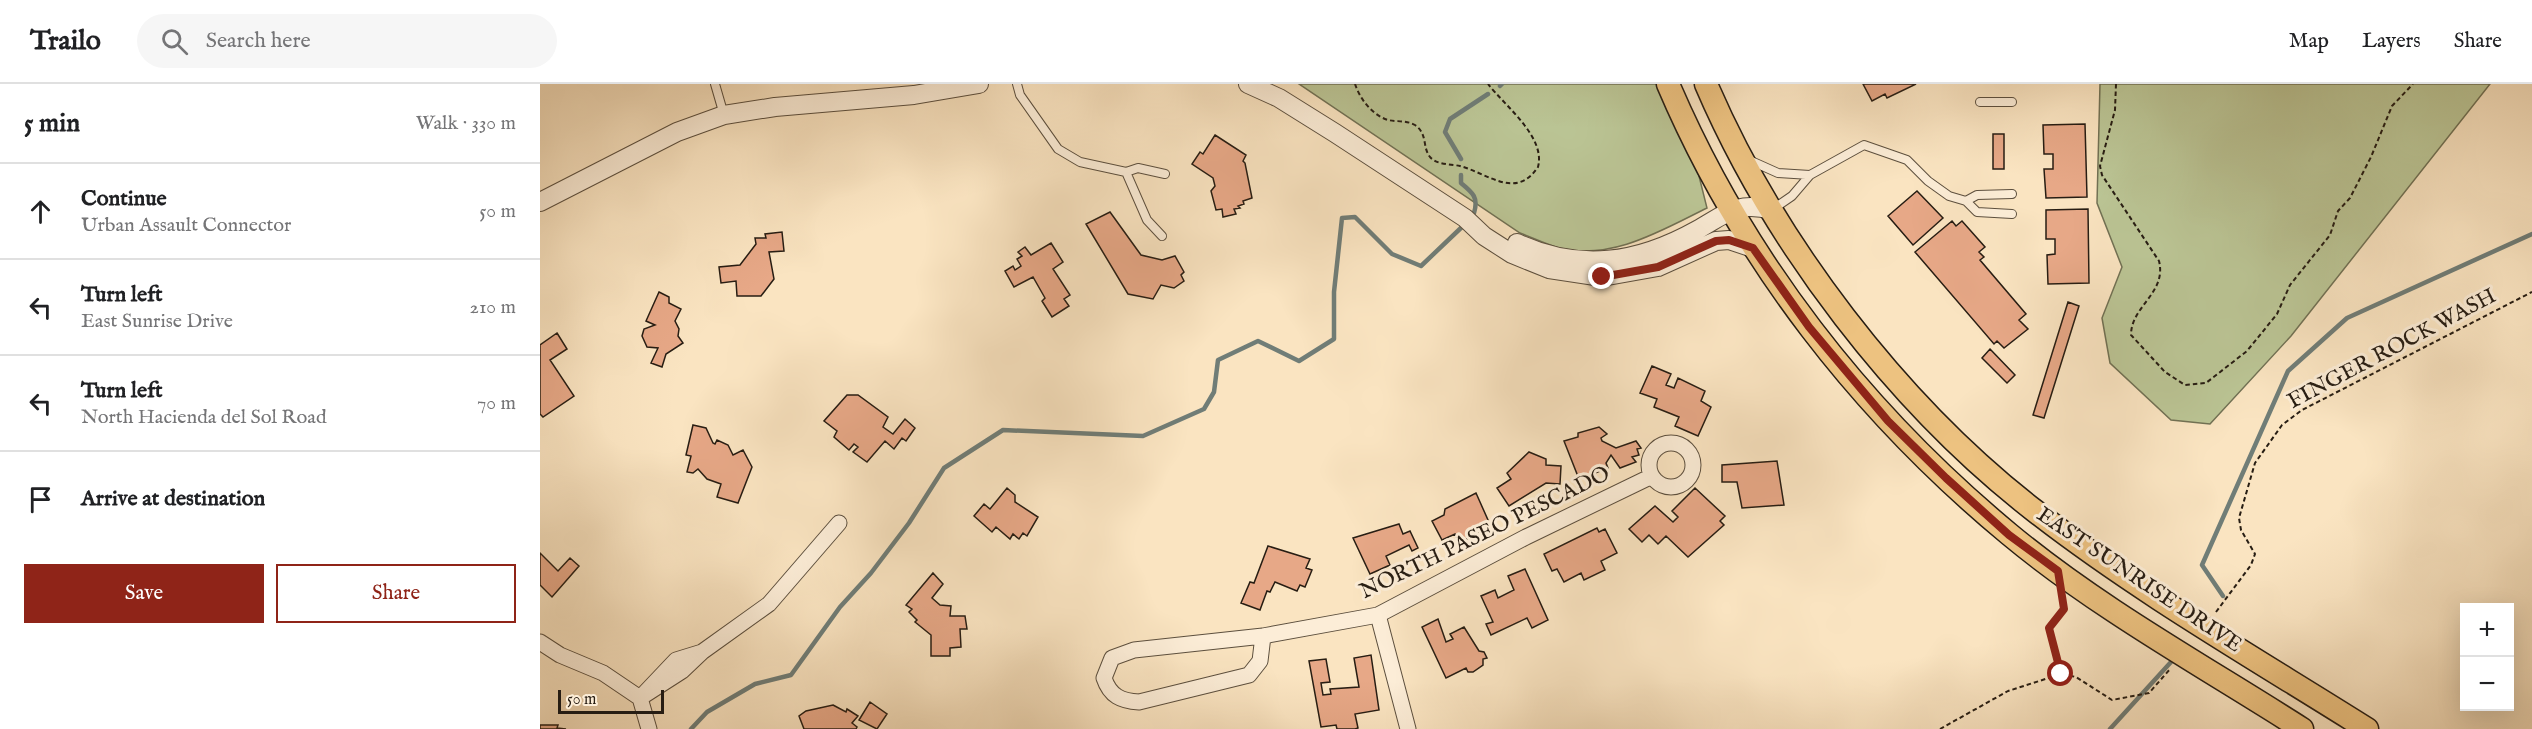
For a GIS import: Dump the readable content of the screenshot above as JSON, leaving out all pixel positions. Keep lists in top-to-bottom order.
{
  "streets": {
    "main road": ["EAST SUNRISE DRIVE"],
    "street": ["NORTH PASEO PESCADO"],
    "path": ["FINGER ROCK WASH"]
  },
  "scale_bar": "50 m",
  "page": {
    "header": "Trailo",
    "search": "Search here",
    "nav": ["Map", "Layers", "Share"],
    "heading": ["5 min", "Walk · 330 m"],
    "list": [
      ["Continue", "Urban Assault Connector", "50 m"],
      ["Turn left", "East Sunrise Drive", "210 m"],
      ["Turn left", "North Hacienda del Sol Road", "70 m"],
      "Arrive at destination"
    ],
    "buttons": ["Save", "Share"],
    "map_buttons": ["+", "−"],
    "scale": "50 m"
  }
}
